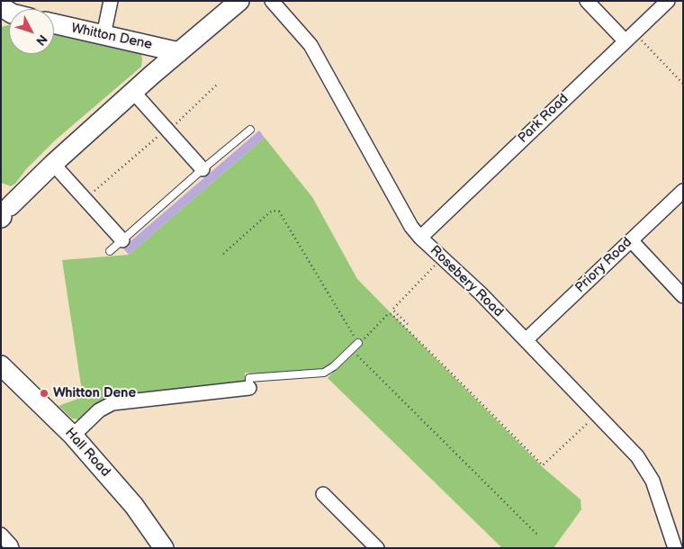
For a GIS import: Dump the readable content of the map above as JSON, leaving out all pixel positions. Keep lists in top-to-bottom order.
{
  "streets": {
    "street": [
      "Whitton Dene",
      "Park Road",
      "Priory Road",
      "Rosebery Road",
      "Hall Road"
    ]
  },
  "crossings": [
    ["Park Road", "Rosebery Road"],
    ["Priory Road", "Rosebery Road"]
  ],
  "places": ["Whitton Dene"],
  "north": "bottom right"
}
